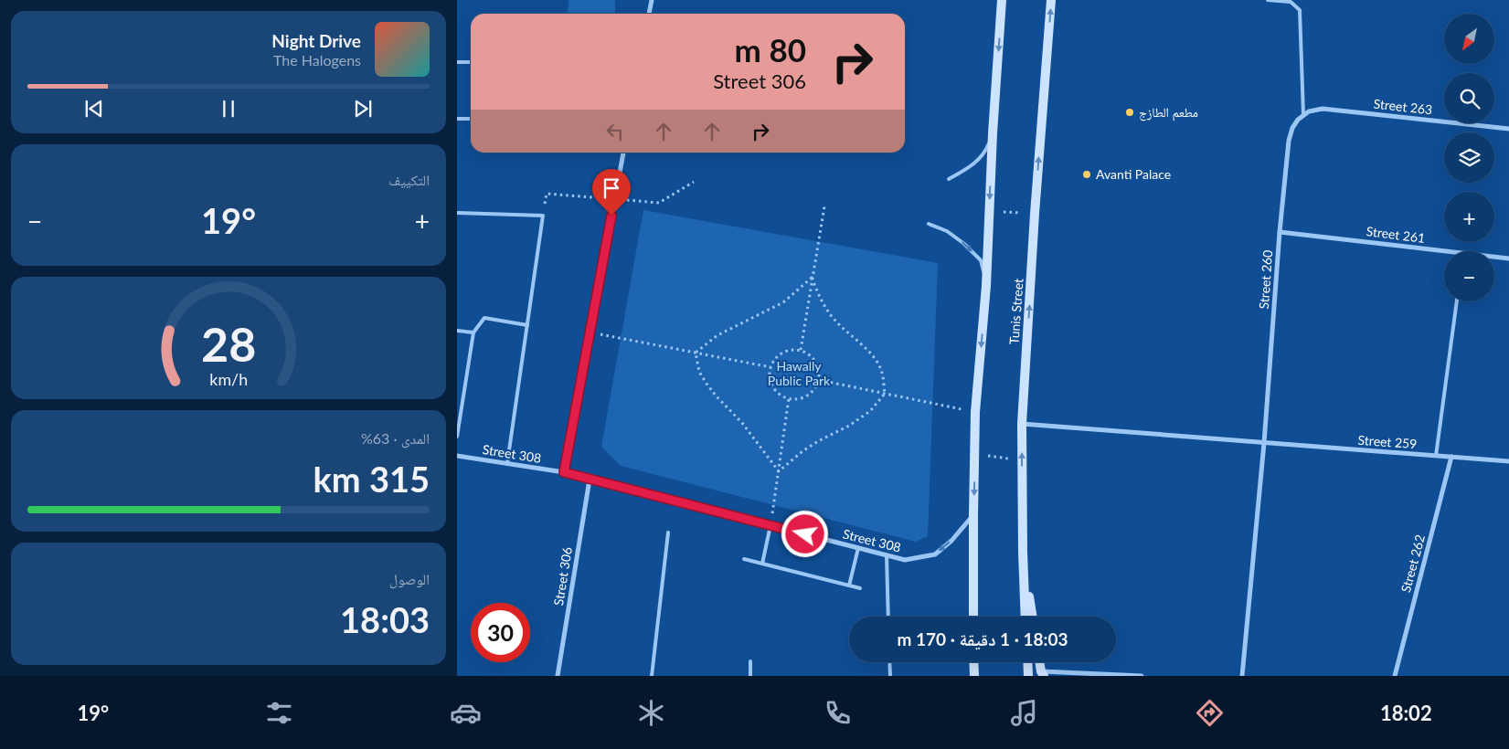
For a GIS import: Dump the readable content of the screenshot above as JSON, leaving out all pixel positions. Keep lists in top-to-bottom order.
{
  "streets": {
    "main road": ["Tunis Street"],
    "street": [
      "Street 263",
      "Street 261",
      "Street 260",
      "Street 259",
      "Street 308",
      "Street 262",
      "Street 306"
    ]
  },
  "crossings": [
    ["Street 263", "Street 260"],
    ["Street 261", "Street 260"],
    ["Street 260", "Street 259"],
    ["Street 259", "Street 262"],
    ["Street 308", "Street 306"]
  ],
  "parks": ["Hawally Public Park"],
  "places": ["مطعم الطازج", "Avanti Palace"],
  "north": "bottom left",
  "page": {
    "map_buttons": ["+", "−"],
    "turn": ["80 m", "Street 306"],
    "song": ["Night Drive", "The Halogens"],
    "tile": [
      "التكييف",
      ["المدى · 63%", "315 km"],
      ["الوصول", "18:03"]
    ],
    "heat": ["−", "19°", "+"],
    "limit": "30",
    "trip": "18:03 · 1 دقيقة · 170 m",
    "tabs": ["18:02", "19°"],
    "gauge": ["28", "km/h"]
  }
}
